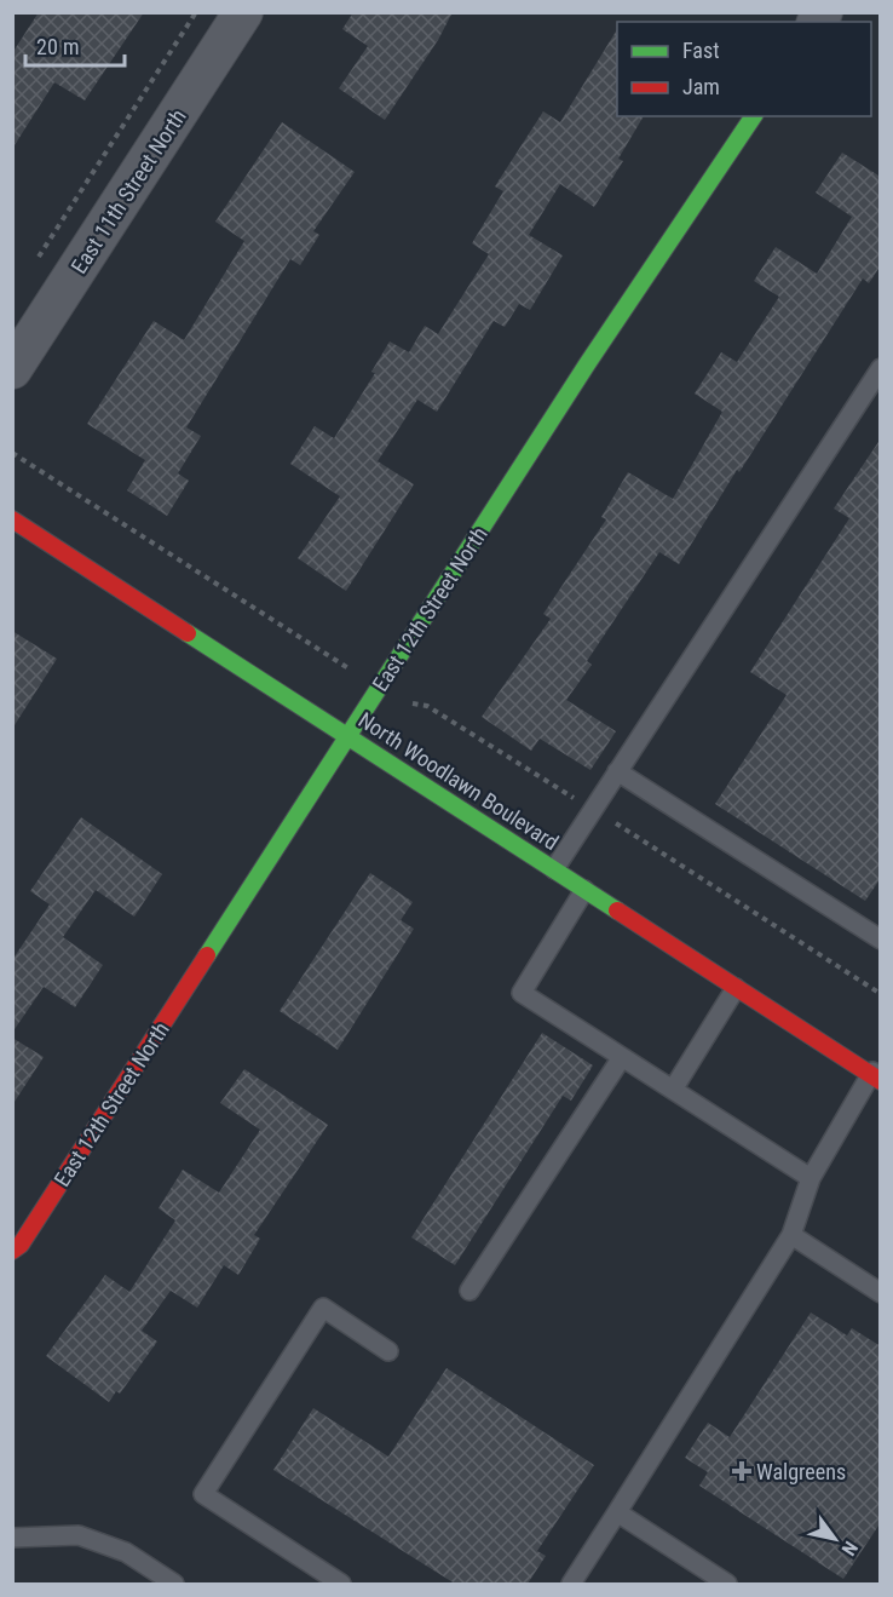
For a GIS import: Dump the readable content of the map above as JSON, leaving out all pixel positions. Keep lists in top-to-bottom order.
{
  "streets": {
    "street": ["East 11th Street North", "East 12th Street North", "North Woodlawn Boulevard"]
  },
  "crossings": [
    ["East 12th Street North", "North Woodlawn Boulevard"]
  ],
  "places": {
    "health": ["Walgreens"]
  },
  "legend": ["Fast", "Jam"],
  "scale_bar": "20 m",
  "north": "bottom right"
}
